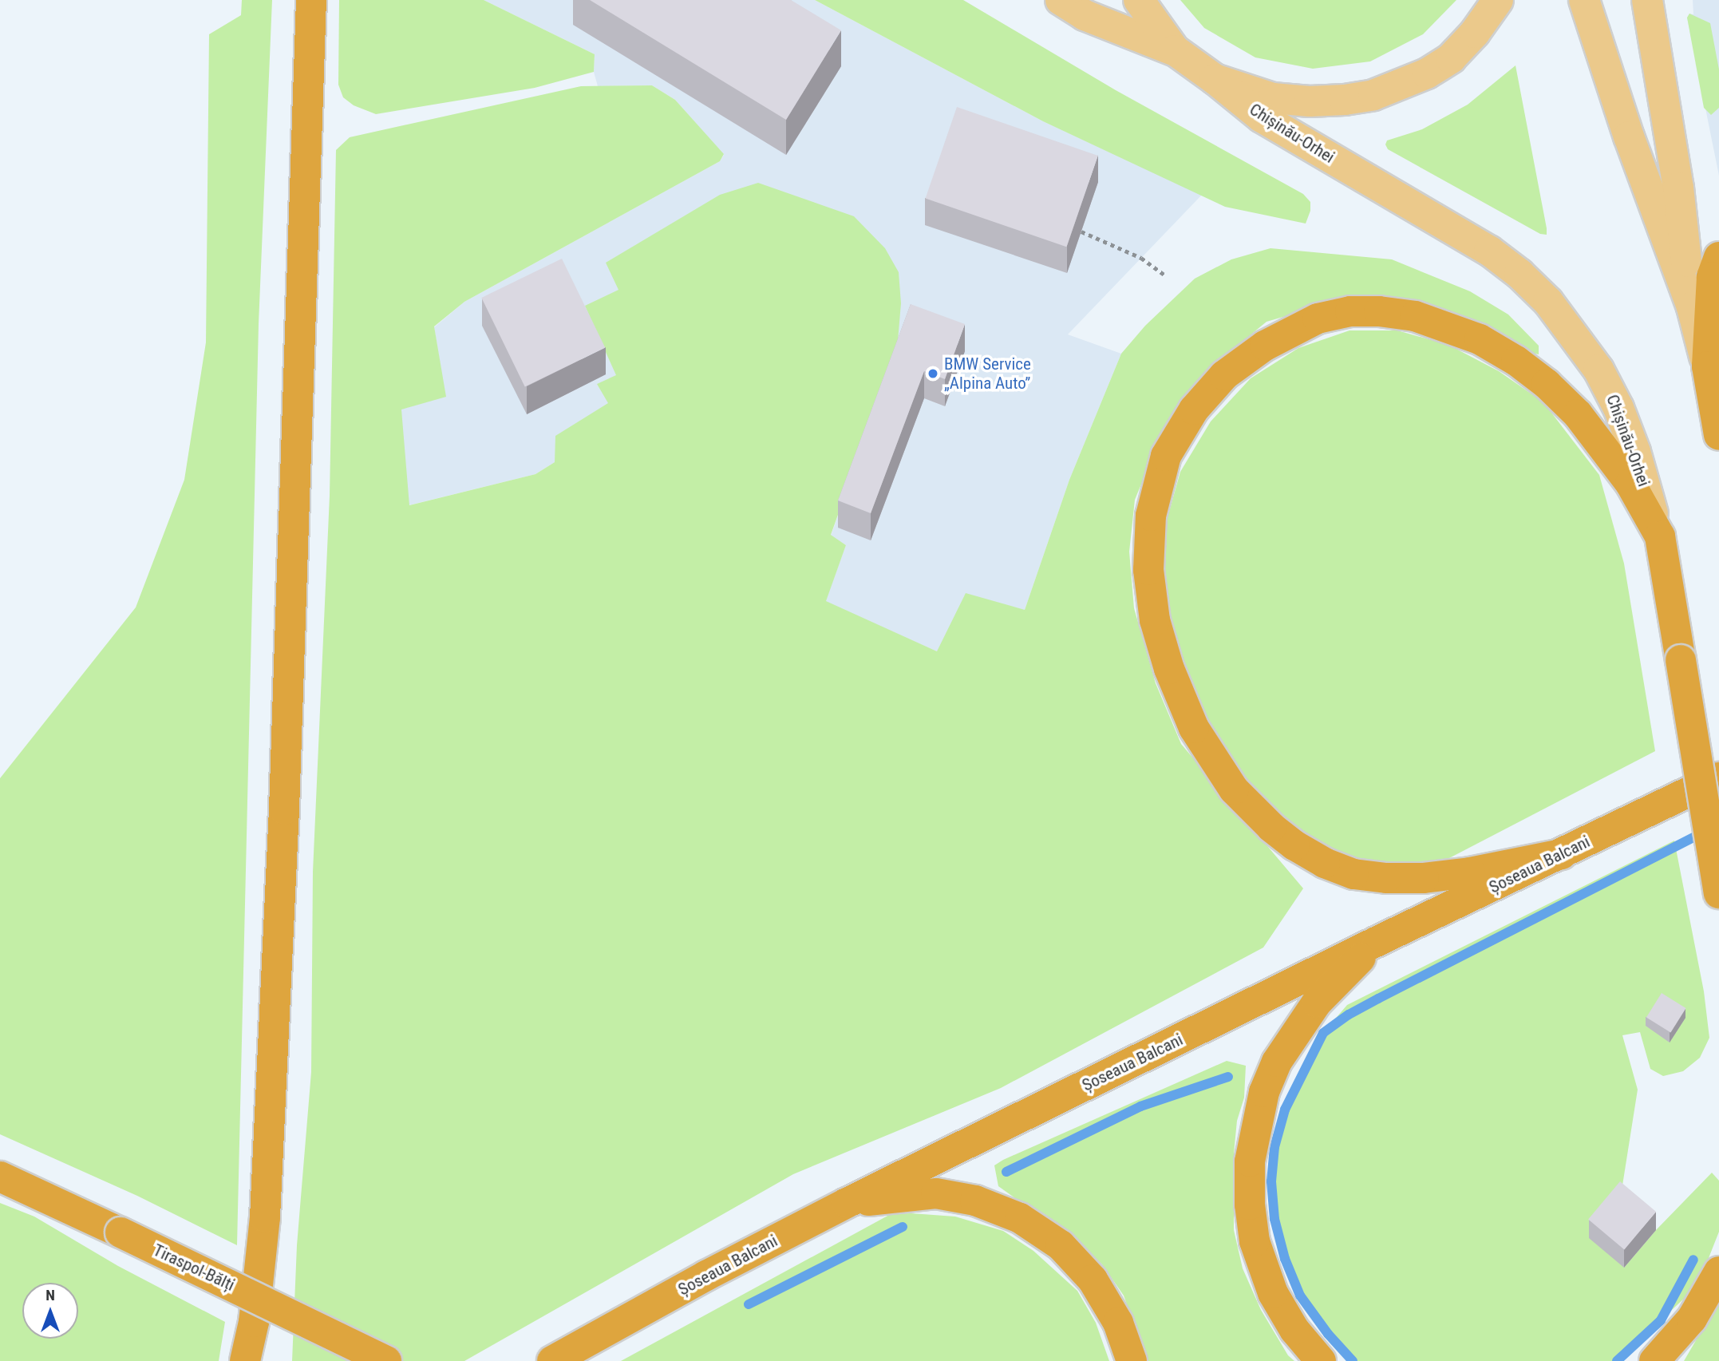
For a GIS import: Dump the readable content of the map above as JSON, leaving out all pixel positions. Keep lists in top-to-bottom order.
{
  "streets": {
    "highway": ["Chișinău-Orhei", "Șoseaua Balcani", "Tiraspol-Bălți"]
  },
  "places": ["BMW Service „Alpina Auto”"],
  "north": "top"
}
